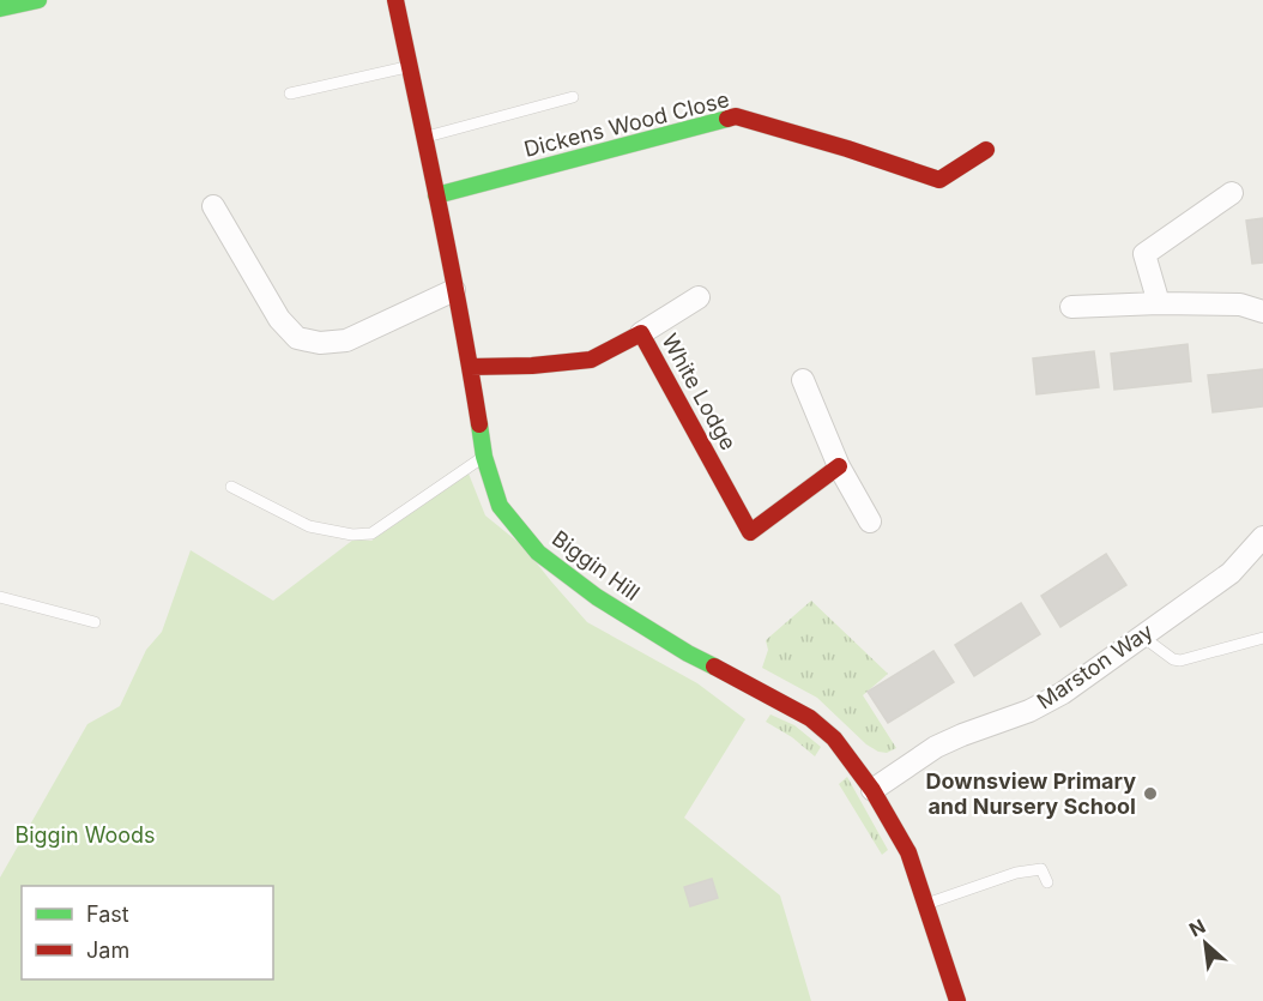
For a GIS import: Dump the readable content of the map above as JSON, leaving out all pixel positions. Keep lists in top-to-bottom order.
{
  "streets": {
    "street": [
      "Dickens Wood Close",
      "White Lodge",
      "Biggin Hill",
      "Marston Way"
    ]
  },
  "crossings": [
    ["Dickens Wood Close", "Biggin Hill"],
    ["White Lodge", "Biggin Hill"],
    ["Biggin Hill", "Marston Way"]
  ],
  "parks": ["Biggin Woods"],
  "places": ["Downsview Primary and Nursery School"],
  "legend": ["Fast", "Jam"],
  "north": "top left"
}
